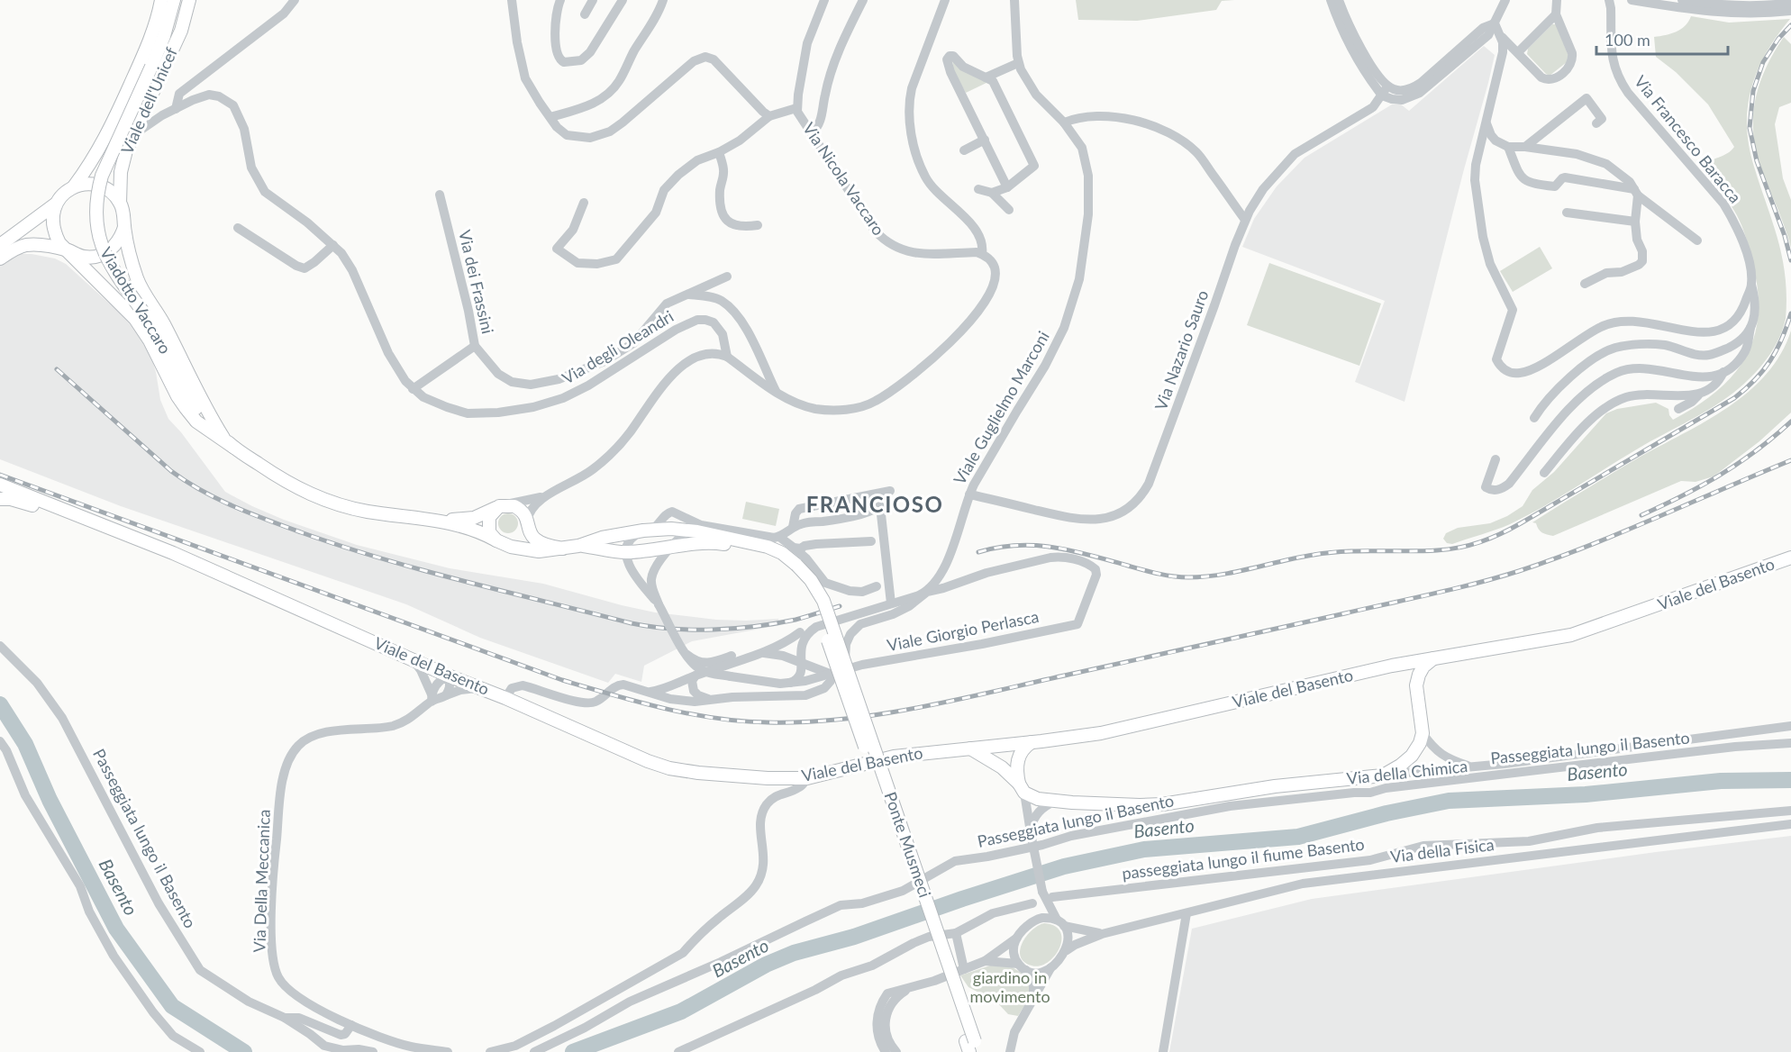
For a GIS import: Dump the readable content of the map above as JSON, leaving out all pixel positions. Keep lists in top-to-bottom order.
{
  "streets": {
    "main road": [
      "Viale dell'Unicef",
      "Viadotto Vaccaro",
      "Viale del Basento",
      "Via della Chimica",
      "Ponte Musmeci"
    ],
    "street": [
      "Via Francesco Baracca",
      "Via Nicola Vaccaro",
      "Via dei Frassini",
      "Via degli Oleandri",
      "Via Nazario Sauro",
      "Viale Guglielmo Marconi",
      "Viale Giorgio Perlasca",
      "Passeggiata lungo il Basento",
      "Via della Fisica",
      "passeggiata lungo il fiume Basento",
      "Via Della Meccanica"
    ]
  },
  "crossings": [
    ["Viale dell'Unicef", "Via degli Oleandri"],
    ["Via Nazario Sauro", "Viale Guglielmo Marconi"],
    ["Viale Guglielmo Marconi", "Viale Giorgio Perlasca"],
    ["Viale Giorgio Perlasca", "Ponte Musmeci"],
    ["Passeggiata lungo il Basento", "Via Della Meccanica"]
  ],
  "districts": ["FRANCIOSO"],
  "water": ["Basento"],
  "parks": ["giardino in movimento"],
  "scale_bar": "100 m"
}
